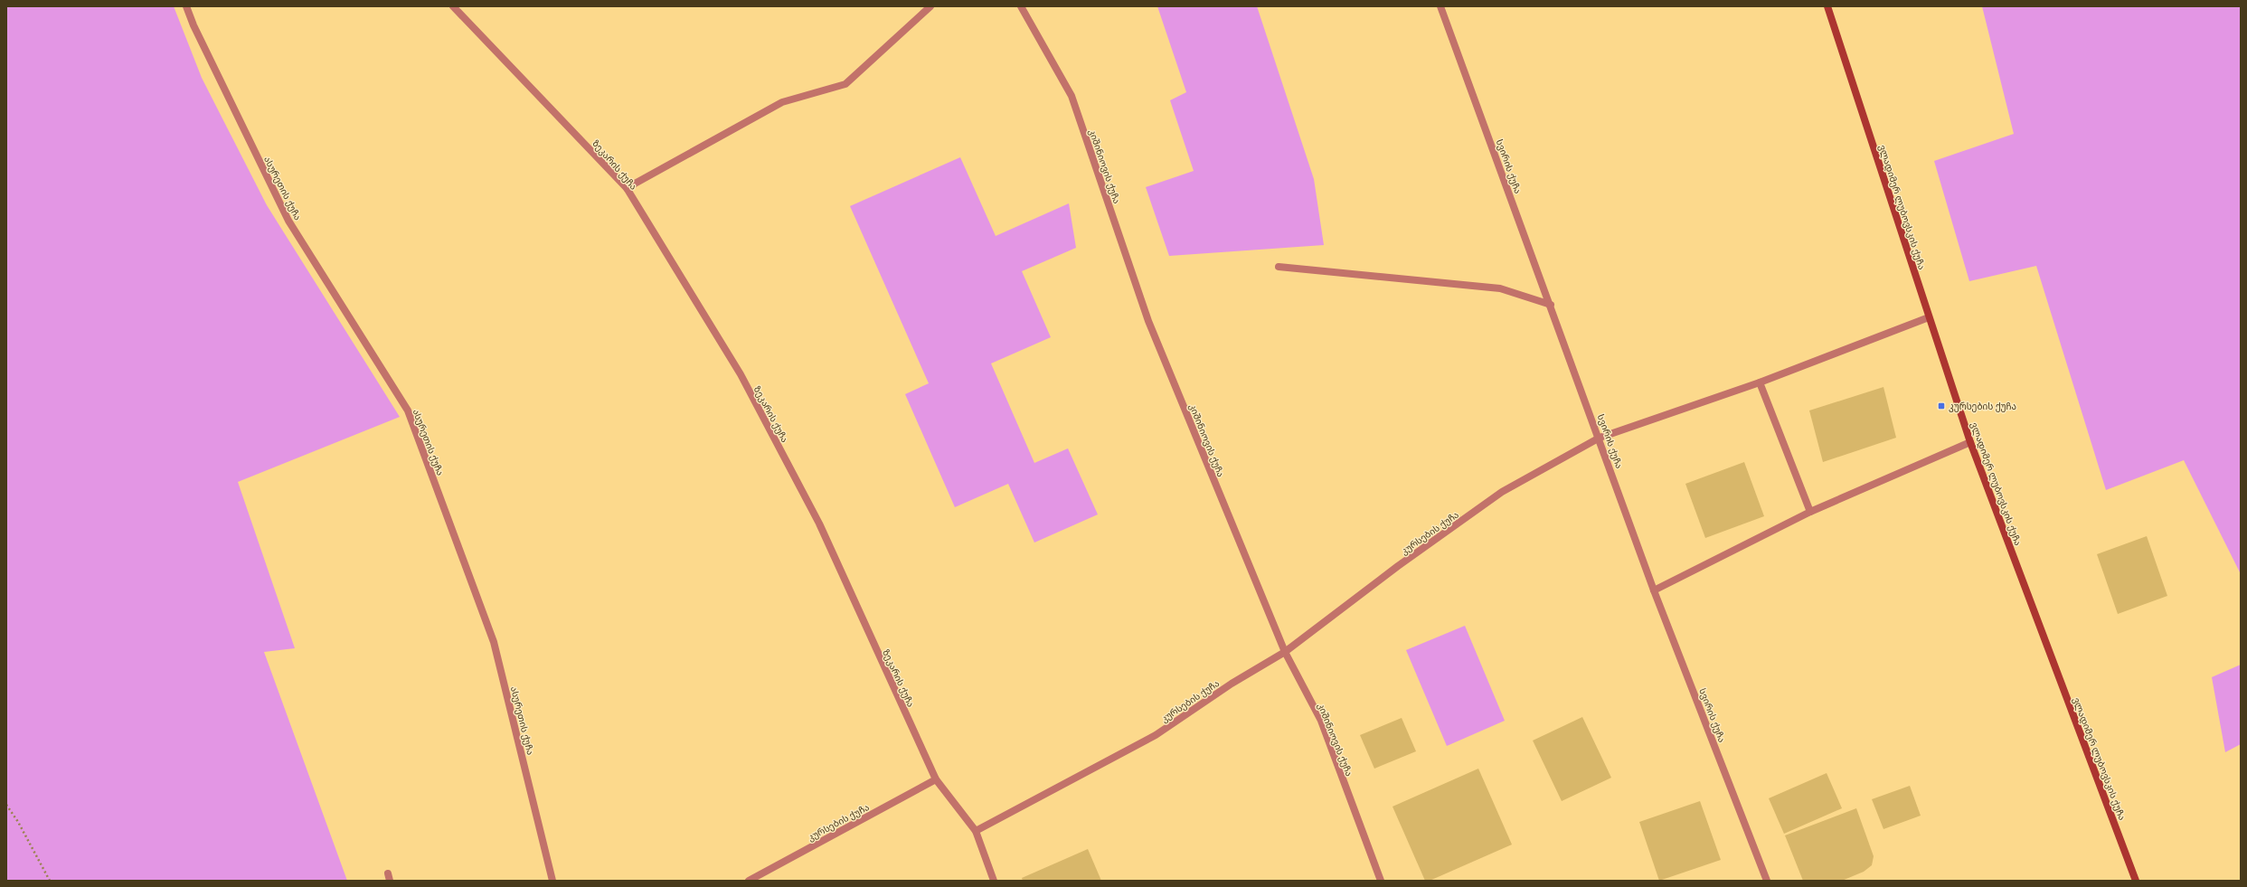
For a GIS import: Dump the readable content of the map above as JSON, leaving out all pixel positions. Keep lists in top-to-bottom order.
{
  "streets": {
    "street": [
      "ზეკარის ქუჩა",
      "კიშინიოვის ქუჩა",
      "სვირის ქუჩა",
      "ასურეთის ქუჩა",
      "ვლადიმერ ლუბოვსკის ქუჩა",
      "კურსების ქუჩა"
    ]
  },
  "crossings": [
    ["ზეკარის ქუჩა", "კურსების ქუჩა"],
    ["კიშინიოვის ქუჩა", "კურსების ქუჩა"],
    ["სვირის ქუჩა", "კურსების ქუჩა"],
    ["ვლადიმერ ლუბოვსკის ქუჩა", "კურსების ქუჩა"]
  ],
  "places": {
    "transit": ["კურსების ქუჩა"]
  }
}
